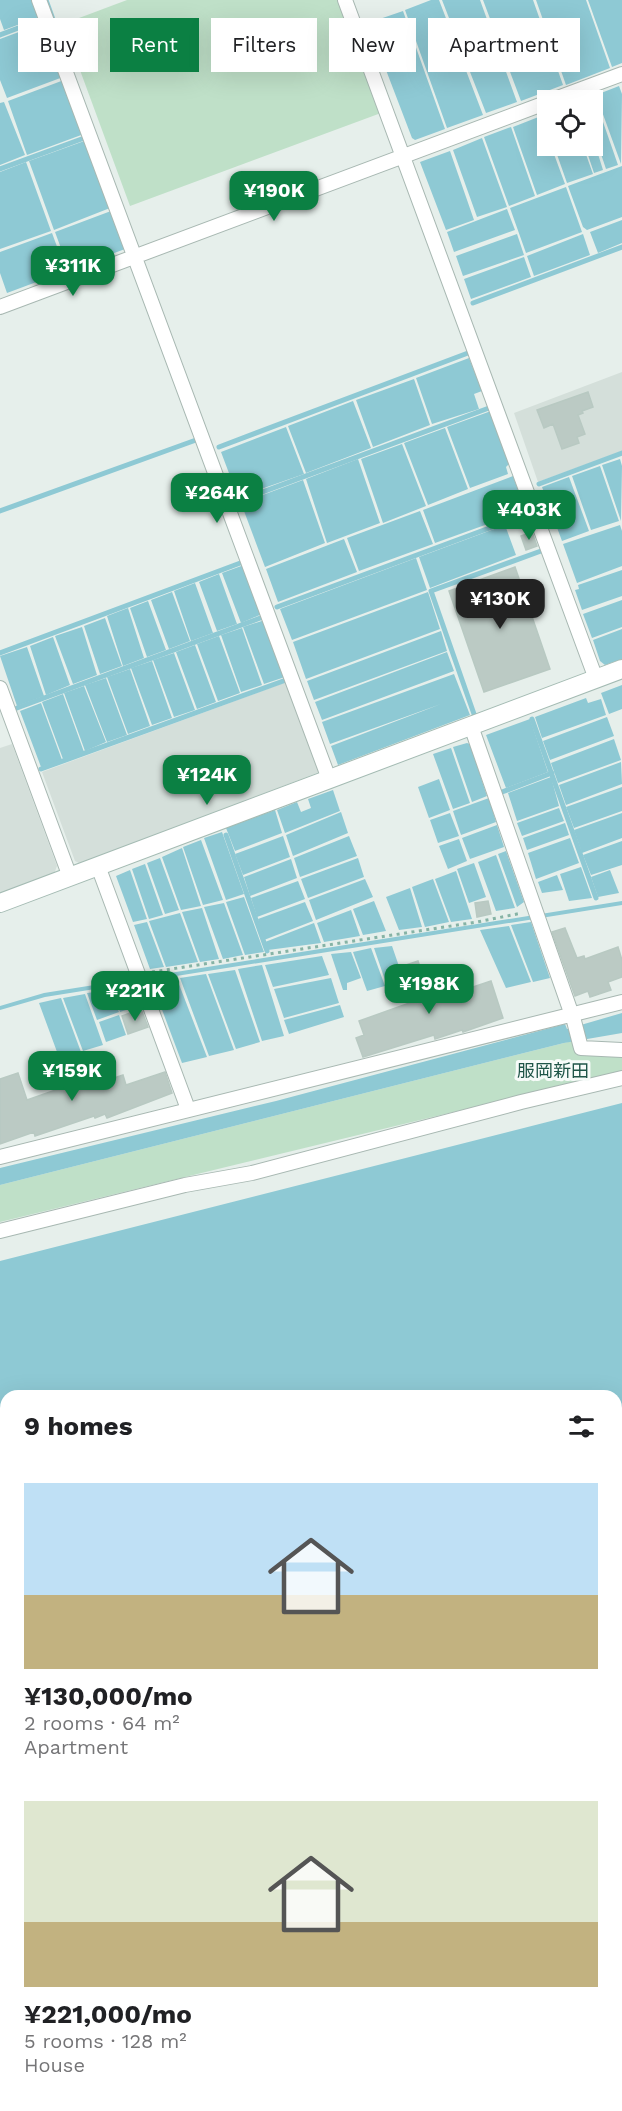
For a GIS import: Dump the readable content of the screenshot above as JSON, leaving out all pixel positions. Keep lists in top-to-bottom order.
{
  "districts": ["服岡新田"],
  "page": {
    "chip": [
      "Buy",
      "Rent",
      "Filters",
      "New",
      "Apartment"
    ],
    "price": [
      "¥190K",
      "¥311K",
      "¥264K",
      "¥403K",
      "¥130K",
      "¥124K",
      "¥198K",
      "¥221K",
      "¥159K"
    ],
    "heading": "9 homes",
    "list": [
      {
        "name": "¥130,000/mo",
        "note": "2 rooms · 64 m² · Apartment"
      },
      {
        "name": "¥221,000/mo",
        "note": "5 rooms · 128 m² · House"
      }
    ]
  }
}
